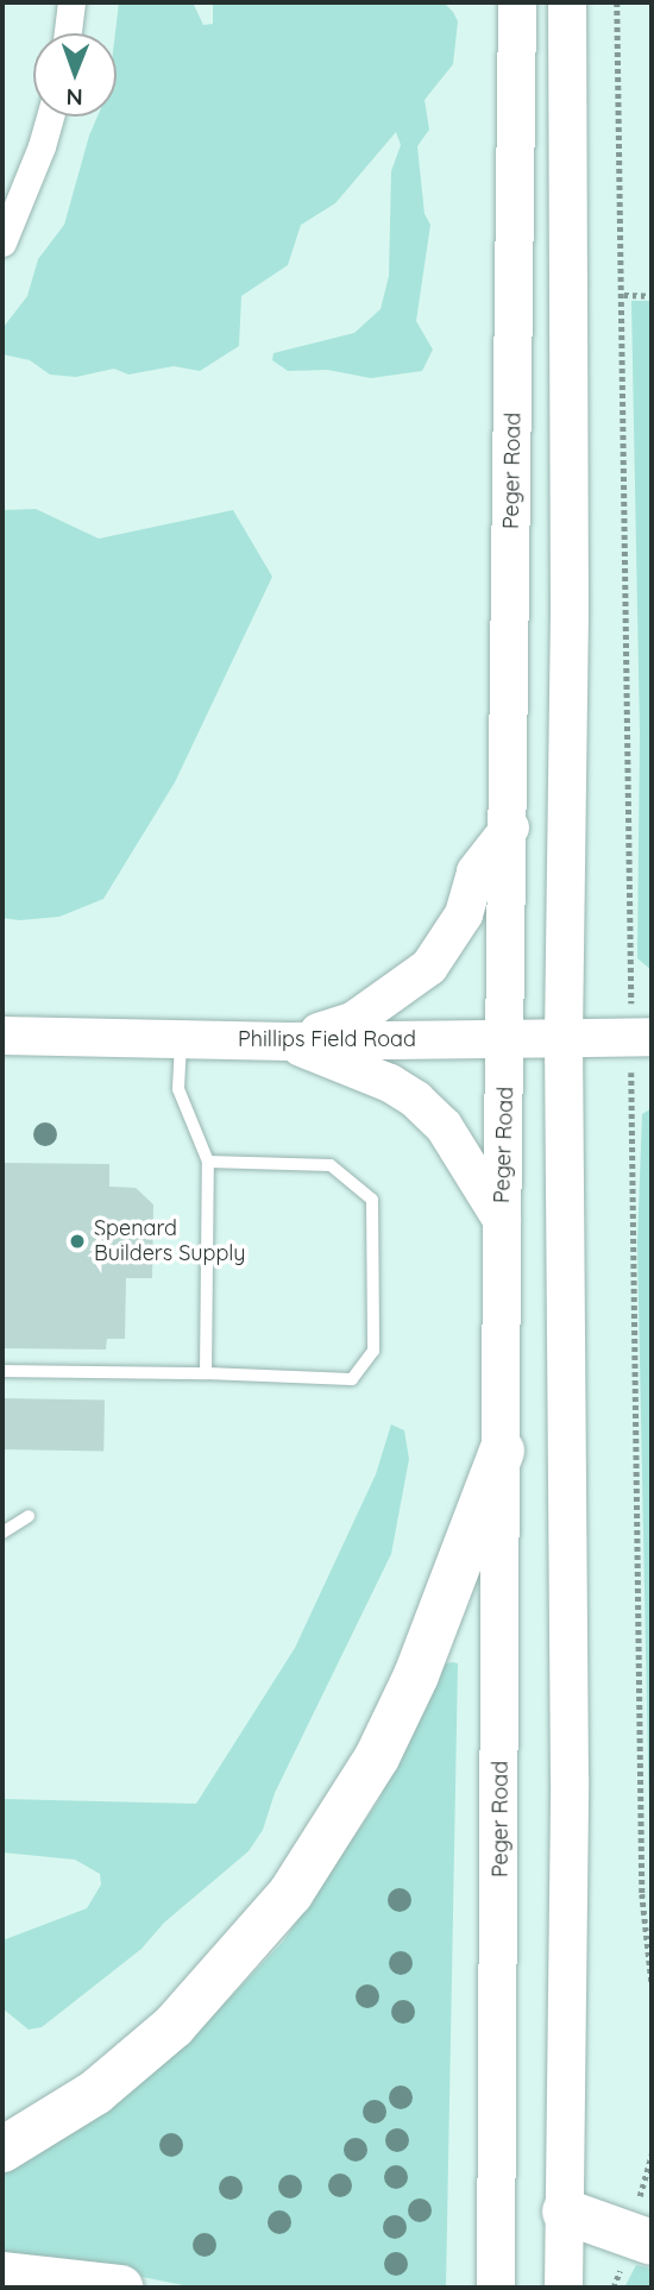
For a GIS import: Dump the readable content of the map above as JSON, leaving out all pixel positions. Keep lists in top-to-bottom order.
{
  "streets": {
    "main road": ["Peger Road", "Phillips Field Road"]
  },
  "crossings": [
    ["Peger Road", "Phillips Field Road"]
  ],
  "places": ["Spenard Builders Supply"],
  "north": "bottom"
}
